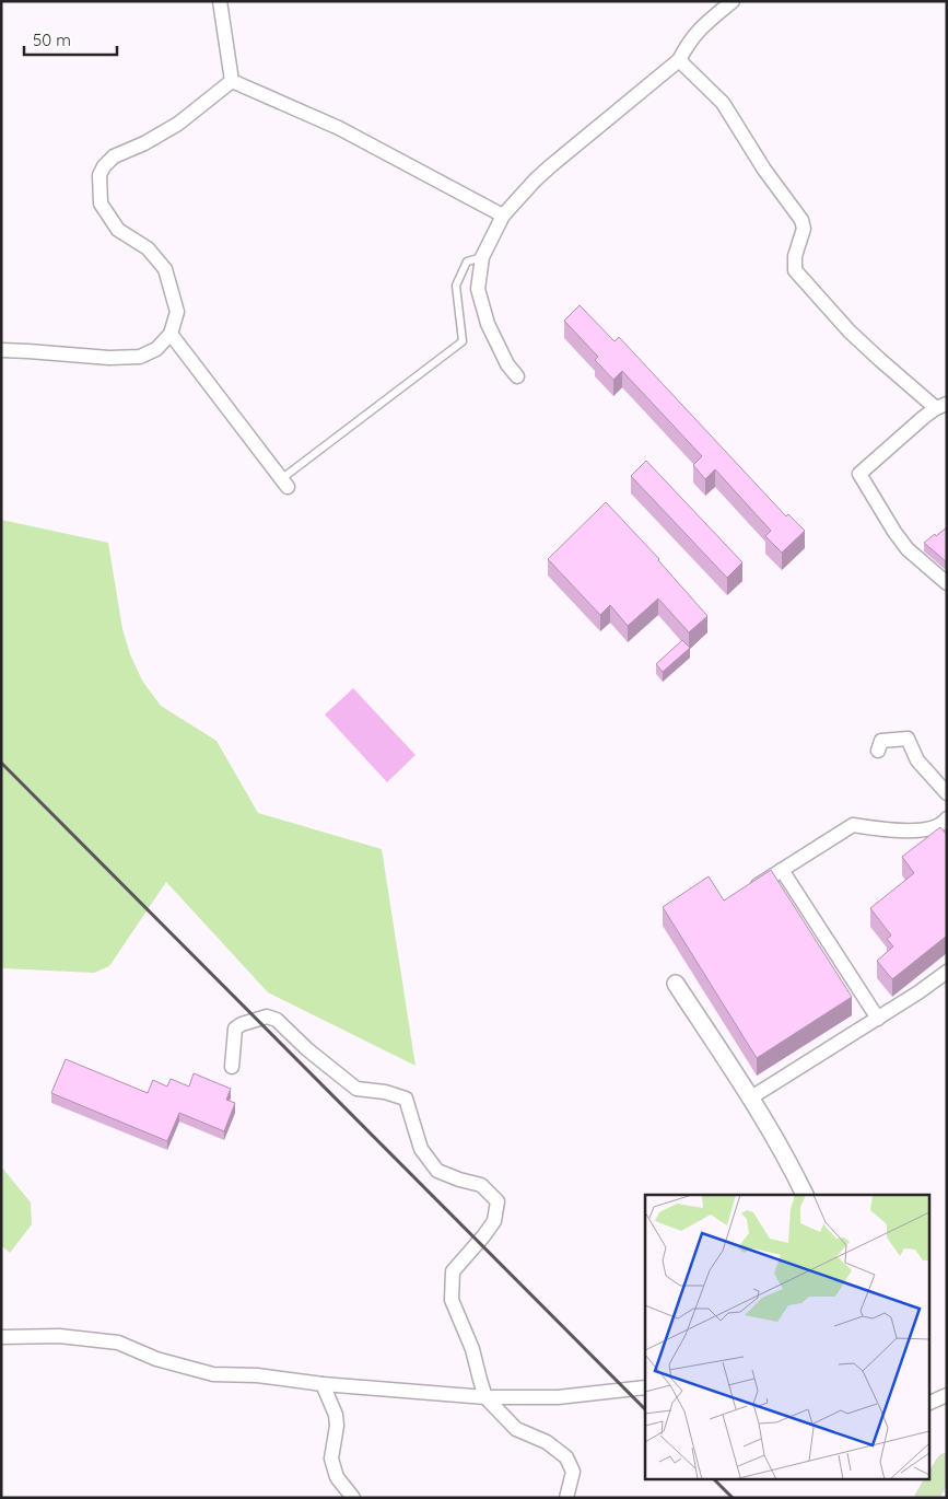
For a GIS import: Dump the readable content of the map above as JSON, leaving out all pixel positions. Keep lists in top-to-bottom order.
{
  "scale_bar": "50 m"
}
